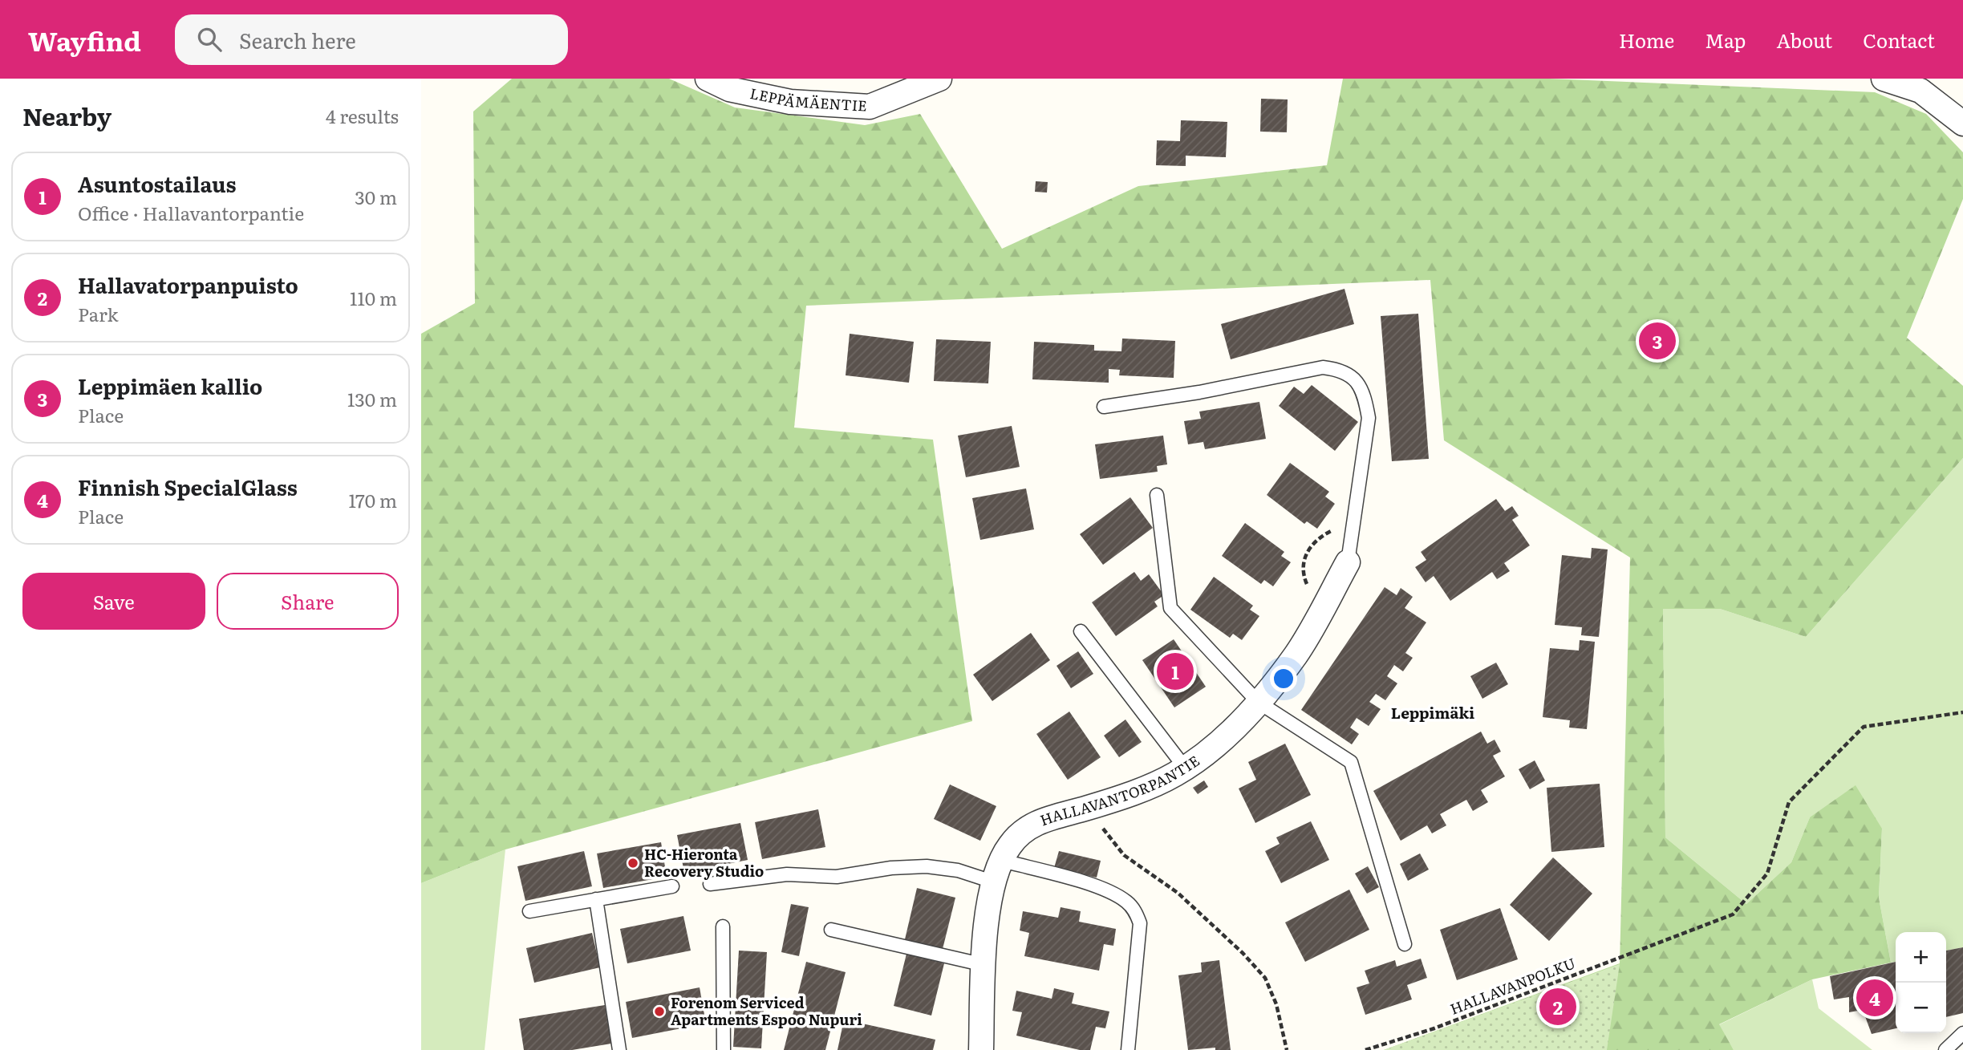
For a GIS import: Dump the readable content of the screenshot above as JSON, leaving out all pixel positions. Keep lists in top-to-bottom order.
{
  "streets": {
    "street": ["LEPPÄMÄENTIE", "HALLAVANTORPANTIE"],
    "path": ["HALLAVANPOLKU"]
  },
  "districts": ["Leppimäki"],
  "places": ["HC-Hieronta Recovery Studio", "Forenom Serviced Apartments Espoo Nupuri"],
  "page": {
    "header": "Wayfind",
    "search": "Search here",
    "nav": [
      "Home",
      "Map",
      "About",
      "Contact"
    ],
    "heading": ["Nearby", "4 results"],
    "list": [
      {
        "mark": "1",
        "name": "Asuntostailaus",
        "note": "Office · Hallavantorpantie",
        "value": "30 m"
      },
      {
        "mark": "2",
        "name": "Hallavatorpanpuisto",
        "note": "Park",
        "value": "110 m"
      },
      {
        "mark": "3",
        "name": "Leppimäen kallio",
        "note": "Place",
        "value": "130 m"
      },
      {
        "mark": "4",
        "name": "Finnish SpecialGlass",
        "note": "Place",
        "value": "170 m"
      }
    ],
    "pins": [
      "3",
      "1",
      "4",
      "2"
    ],
    "buttons": ["Save", "Share"],
    "map_buttons": ["+", "−"]
  }
}
